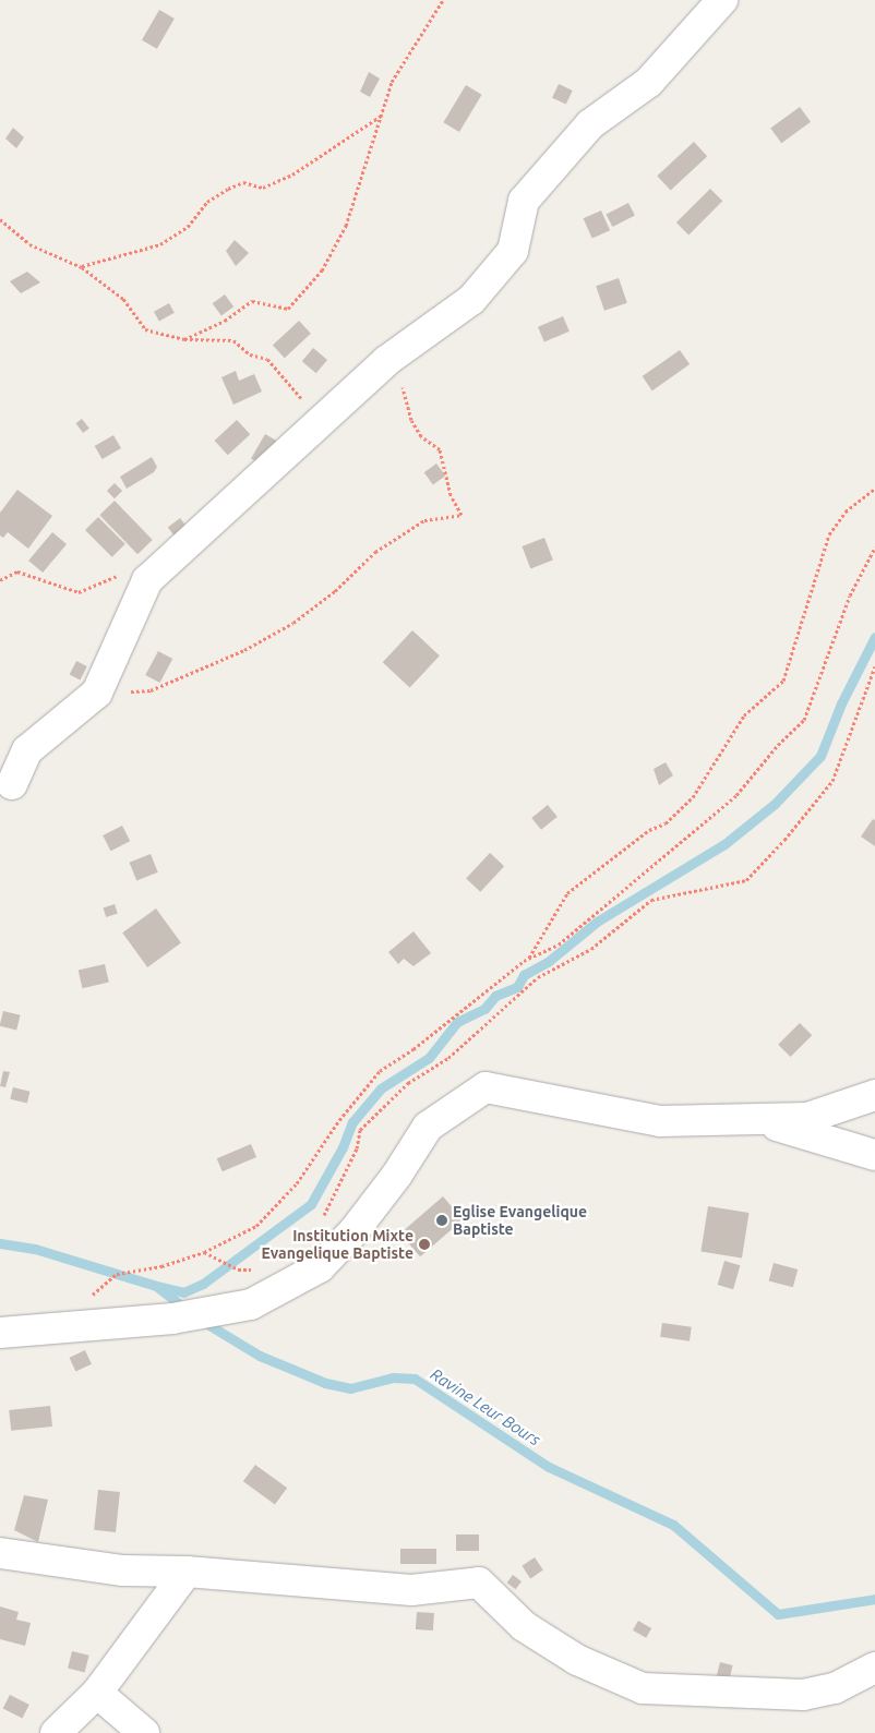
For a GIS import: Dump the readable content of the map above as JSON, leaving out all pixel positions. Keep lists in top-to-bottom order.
{
  "water": ["Ravine Leur Bours"],
  "places": ["Eglise Evangelique Baptiste", "Institution Mixte Evangelique Baptiste"]
}
